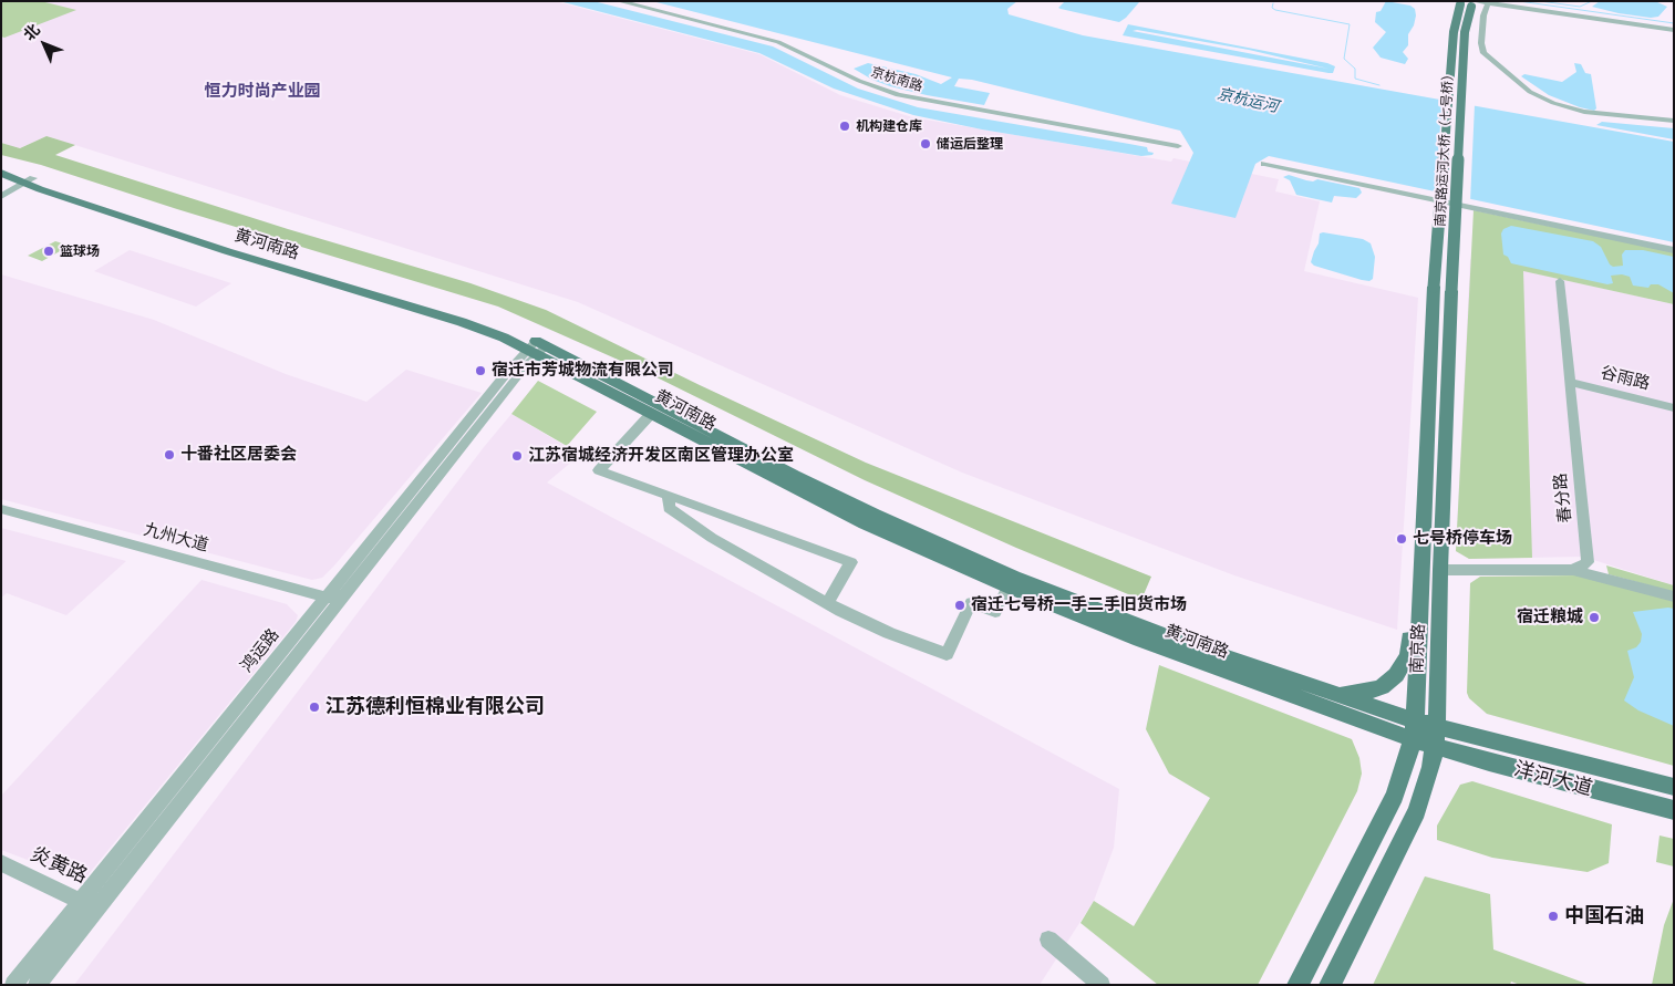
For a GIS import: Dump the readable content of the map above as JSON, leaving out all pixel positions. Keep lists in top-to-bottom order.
{
  "streets": {
    "main road": [
      "南京路运河大桥（七号桥）",
      "黄河南路",
      "南京路",
      "洋河大道"
    ],
    "street": [
      "京杭南路",
      "谷雨路",
      "春分路",
      "九州大道",
      "鸿运路",
      "炎黄路"
    ]
  },
  "crossings": [
    ["南京路运河大桥（七号桥）", "南京路"],
    ["黄河南路", "南京路"],
    ["黄河南路", "鸿运路"],
    ["黄河南路", "洋河大道"],
    ["谷雨路", "春分路"],
    ["九州大道", "鸿运路"],
    ["南京路", "洋河大道"],
    ["鸿运路", "炎黄路"]
  ],
  "districts": ["恒力时尚产业园"],
  "water": ["京杭运河"],
  "places": [
    "机构建仓库",
    "储运后整理",
    "篮球场",
    "宿迁市芳城物流有限公司",
    "十番社区居委会",
    "江苏宿城经济开发区南区管理办公室",
    "七号桥停车场",
    "宿迁七号桥一手二手旧货市场",
    "宿迁粮城",
    "江苏德利恒棉业有限公司",
    "中国石油"
  ],
  "north": "top left"
}
